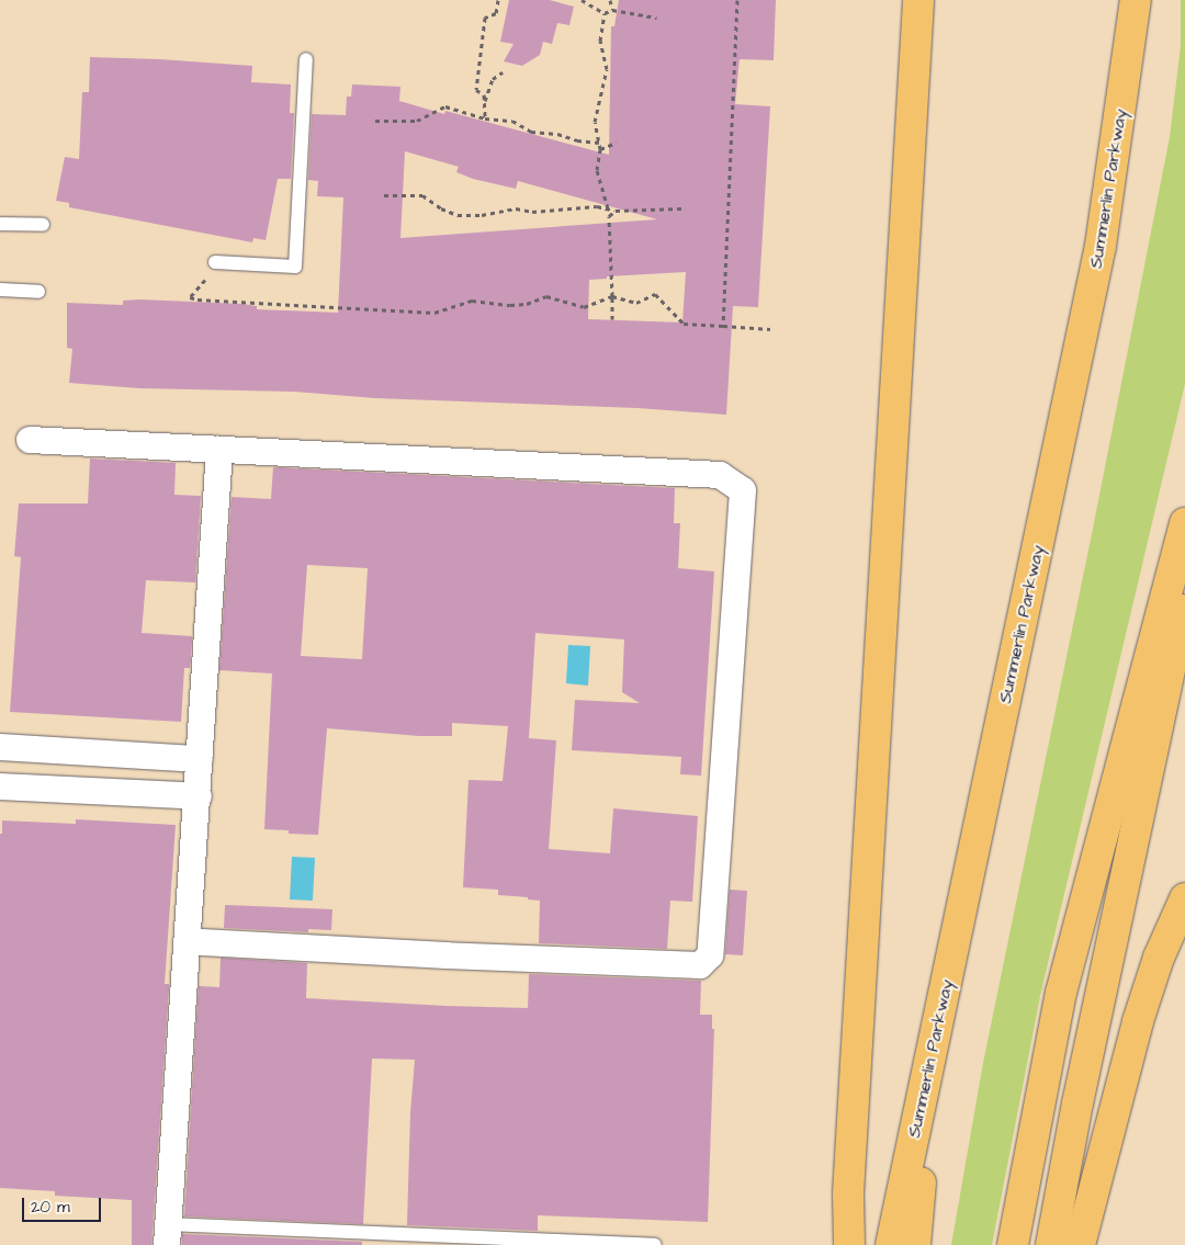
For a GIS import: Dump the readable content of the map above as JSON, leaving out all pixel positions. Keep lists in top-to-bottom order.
{
  "streets": {
    "highway": ["Summerlin Parkway"]
  },
  "scale_bar": "20 m"
}
